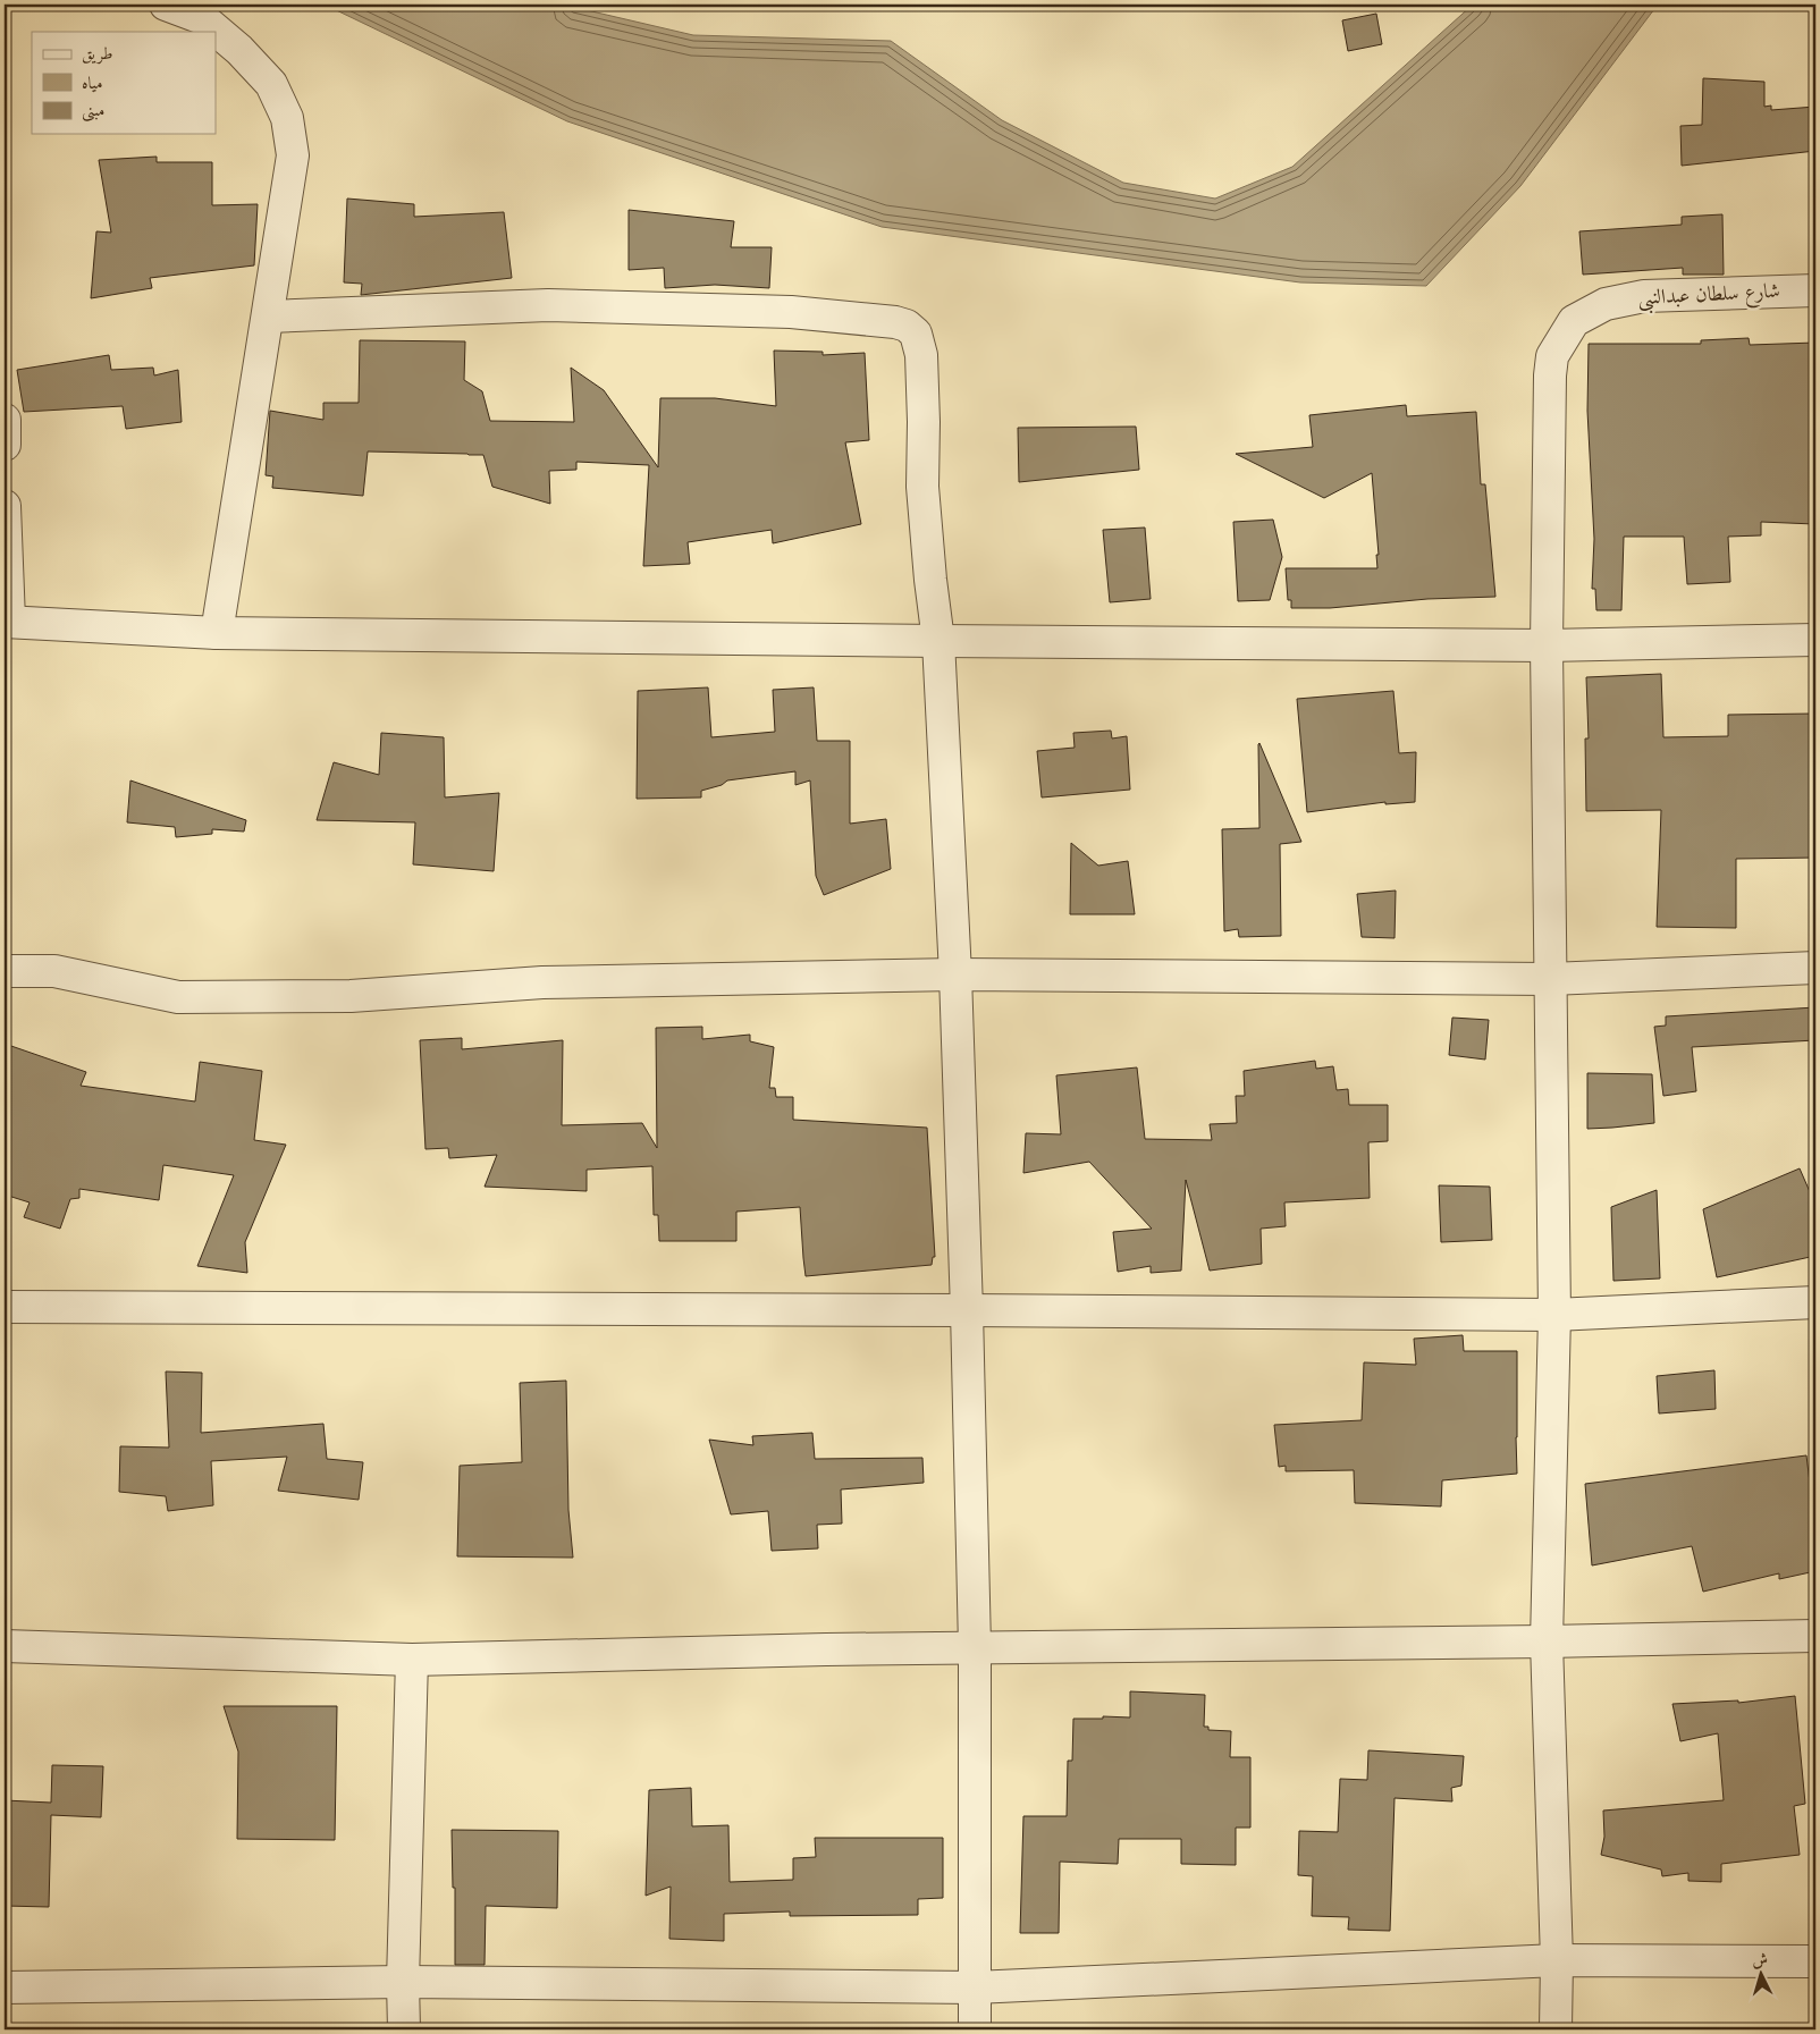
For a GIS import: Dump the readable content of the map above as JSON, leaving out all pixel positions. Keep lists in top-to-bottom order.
{
  "streets": {
    "street": ["شارع سلطان عبدالنبى"]
  },
  "legend": ["طريق", "مياه", "مبنى"],
  "north": "top"
}
